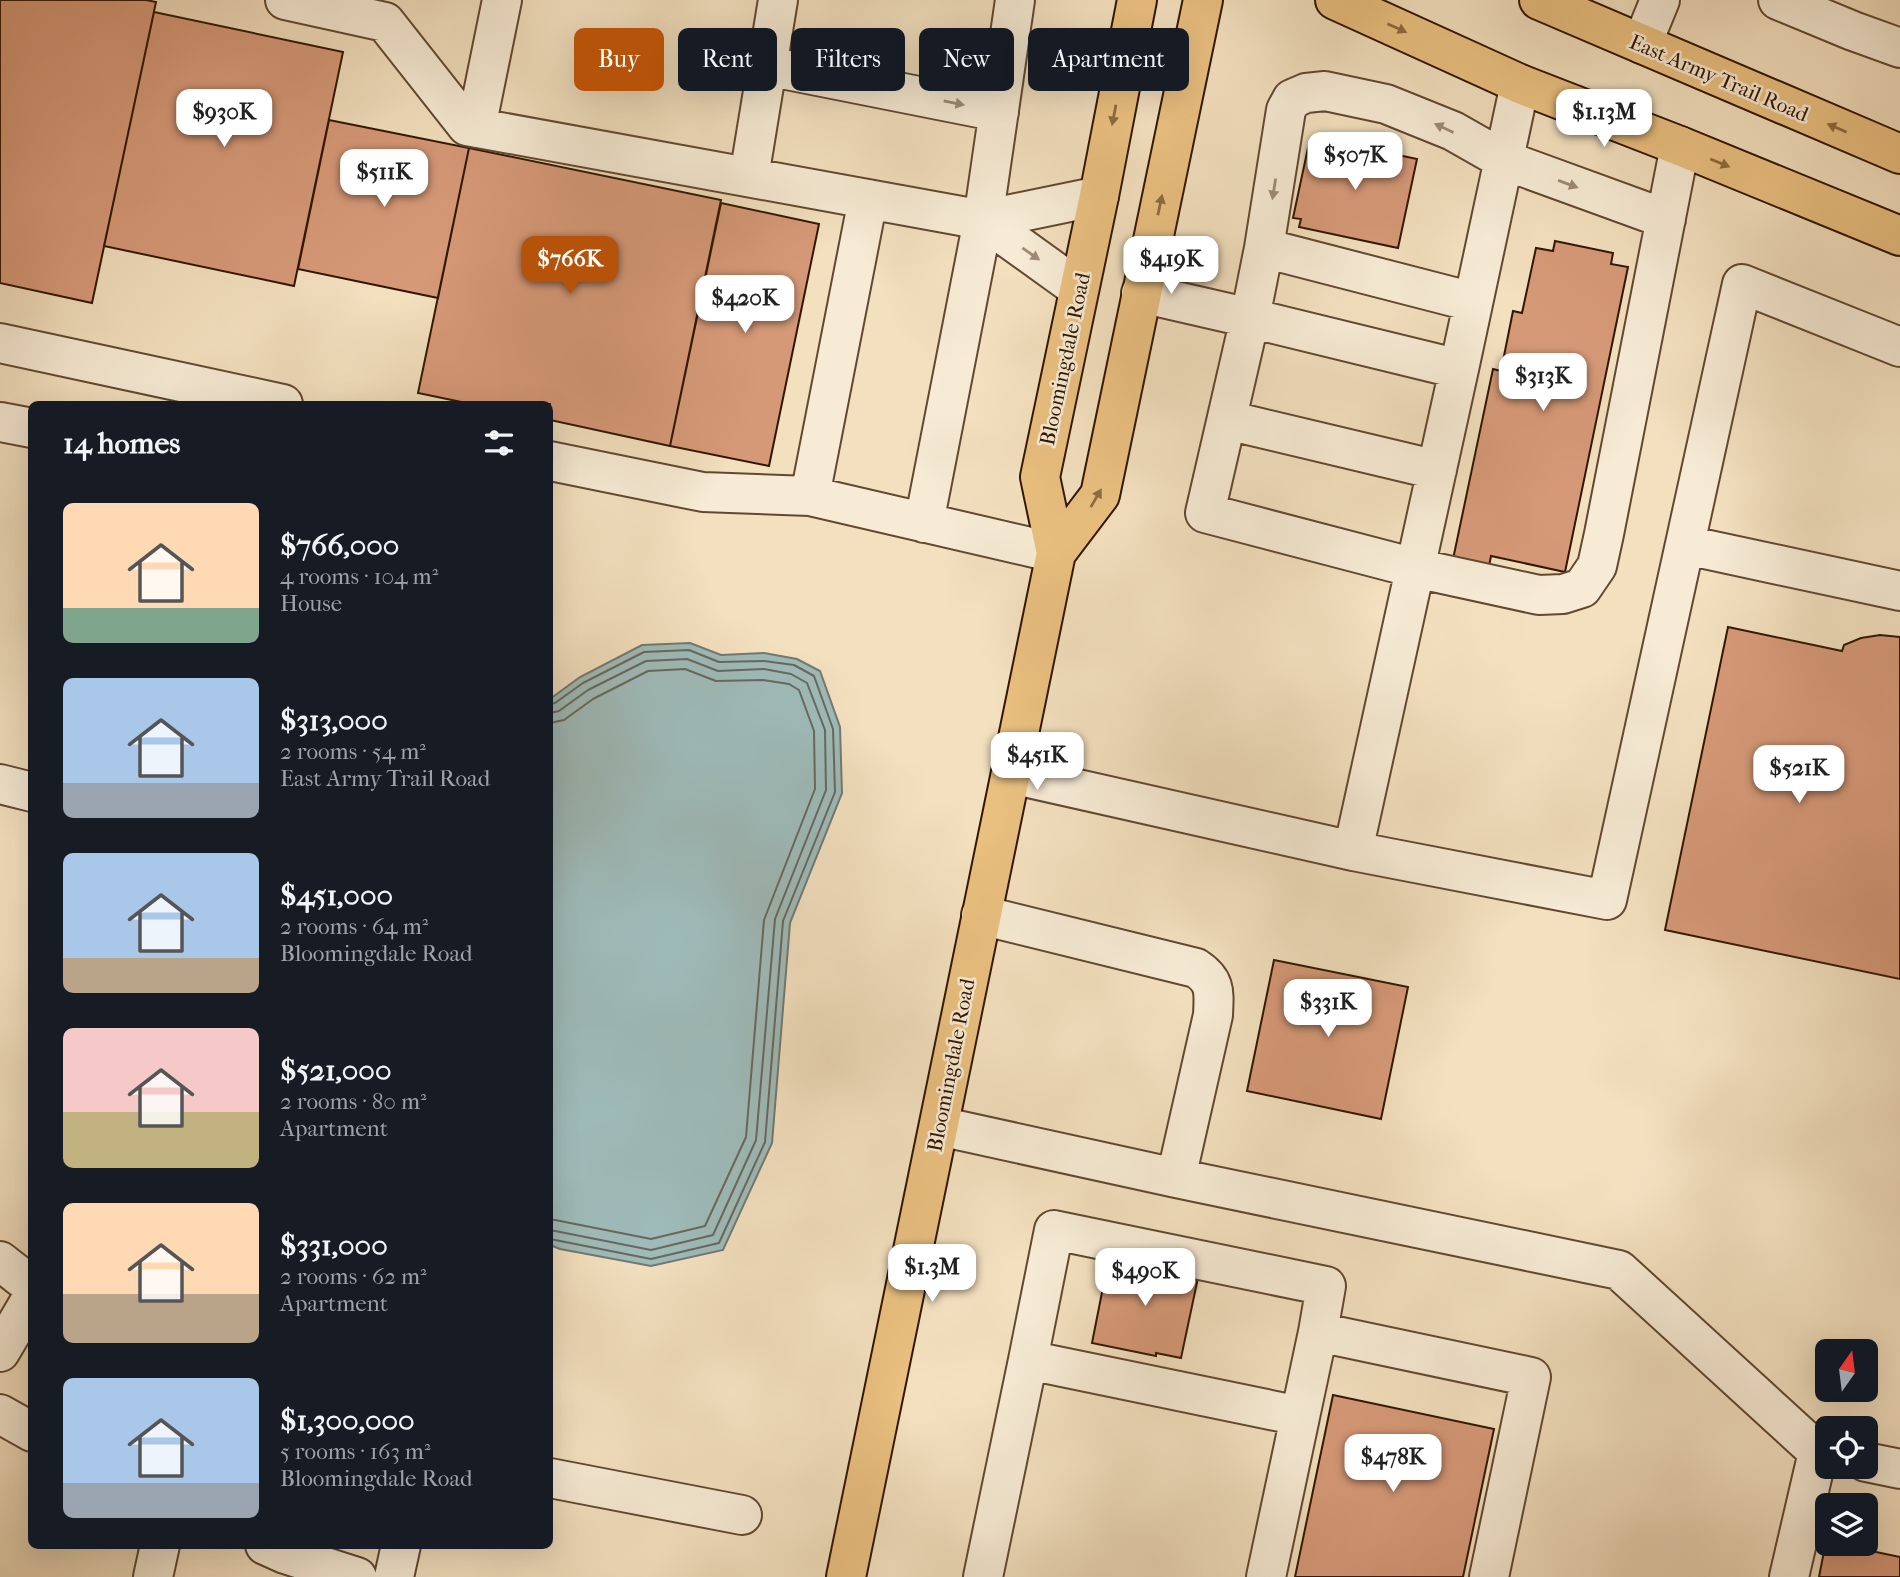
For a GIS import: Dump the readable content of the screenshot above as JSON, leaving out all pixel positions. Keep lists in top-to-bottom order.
{
  "streets": {
    "main road": ["East Army Trail Road", "Bloomingdale Road"]
  },
  "north": "top",
  "page": {
    "chip": [
      "Buy",
      "Rent",
      "Filters",
      "New",
      "Apartment"
    ],
    "price": [
      "$930K",
      "$1.13M",
      "$507K",
      "$511K",
      "$766K",
      "$419K",
      "$420K",
      "$313K",
      "$451K",
      "$521K",
      "$331K",
      "$1.3M",
      "$490K",
      "$478K"
    ],
    "heading": "14 homes",
    "list": [
      {
        "name": "$766,000",
        "note": "4 rooms · 104 m² · House"
      },
      {
        "name": "$313,000",
        "note": "2 rooms · 54 m² · East Army Trail Road"
      },
      {
        "name": "$451,000",
        "note": "2 rooms · 64 m² · Bloomingdale Road"
      },
      {
        "name": "$521,000",
        "note": "2 rooms · 80 m² · Apartment"
      },
      {
        "name": "$331,000",
        "note": "2 rooms · 62 m² · Apartment"
      },
      {
        "name": "$1,300,000",
        "note": "5 rooms · 163 m² · Bloomingdale Road"
      }
    ]
  }
}
